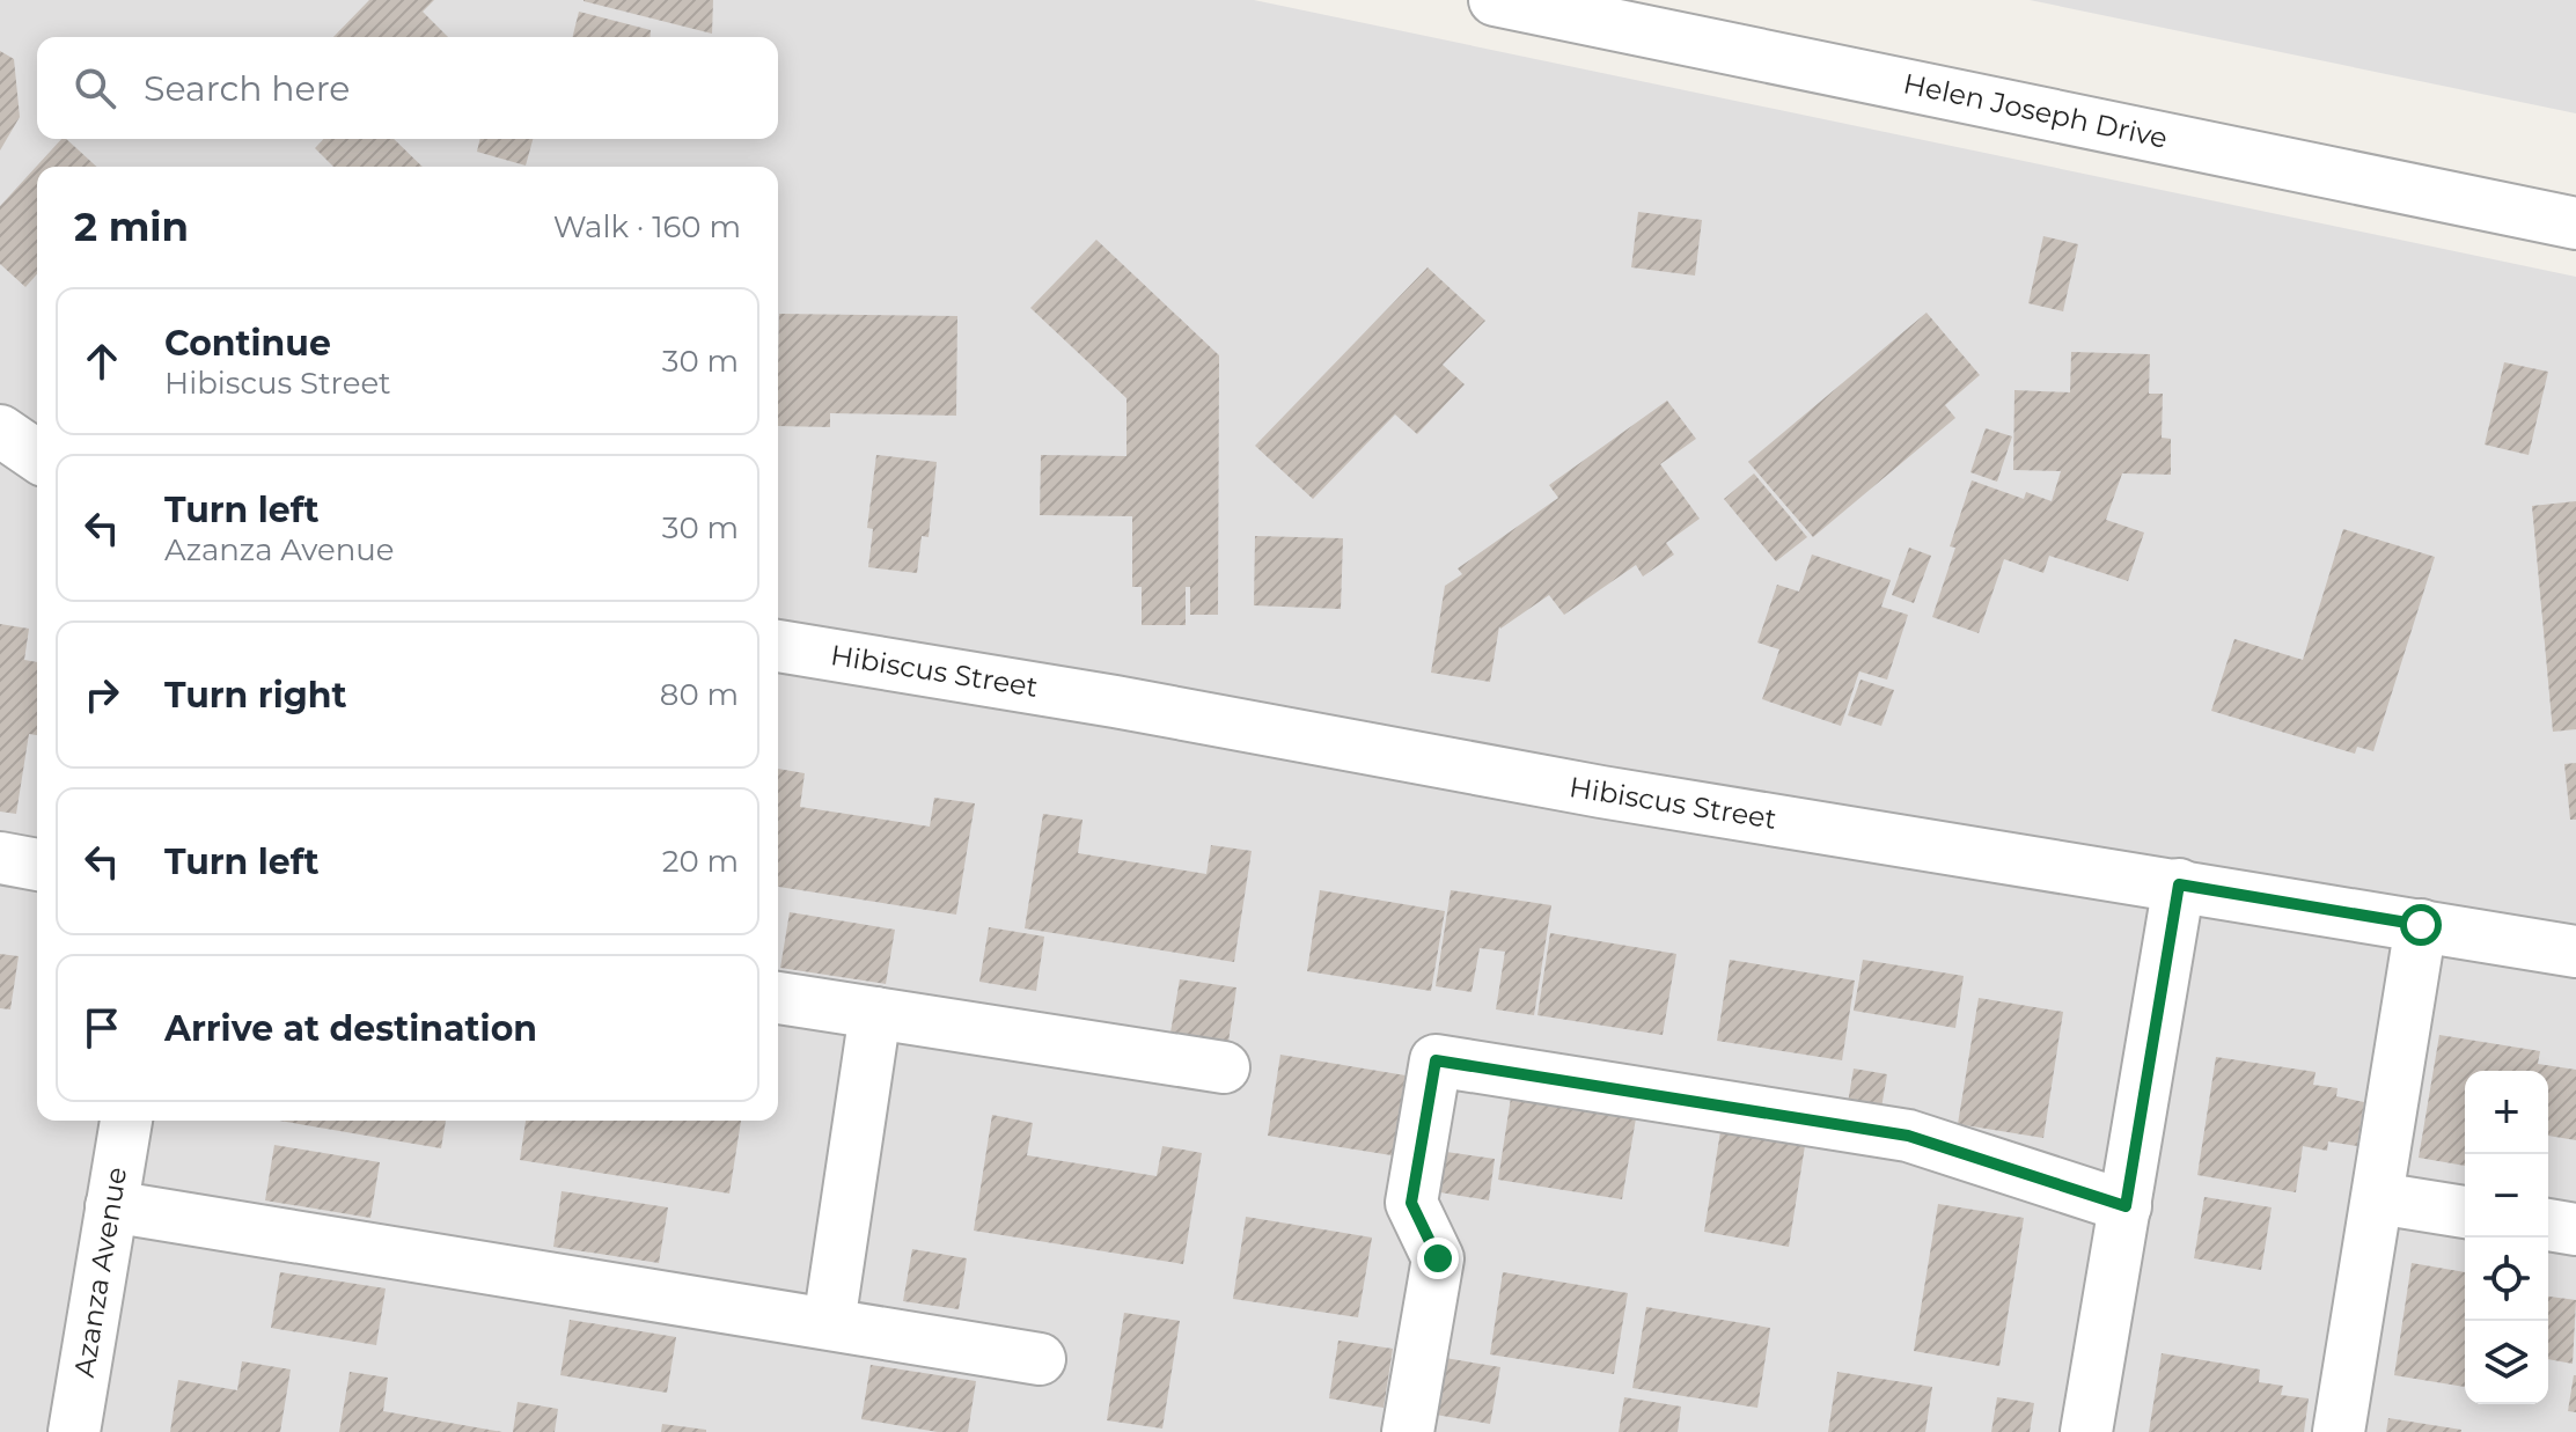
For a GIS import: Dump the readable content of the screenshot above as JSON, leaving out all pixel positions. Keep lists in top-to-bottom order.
{
  "streets": {
    "street": ["Helen Joseph Drive", "Hibiscus Street", "Azanza Avenue"]
  },
  "page": {
    "search": "Search here",
    "heading": ["2 min", "Walk · 160 m"],
    "list": [
      ["Continue", "Hibiscus Street", "30 m"],
      ["Turn left", "Azanza Avenue", "30 m"],
      ["Turn right", "80 m"],
      ["Turn left", "20 m"],
      "Arrive at destination"
    ],
    "map_buttons": ["+", "−"]
  }
}
